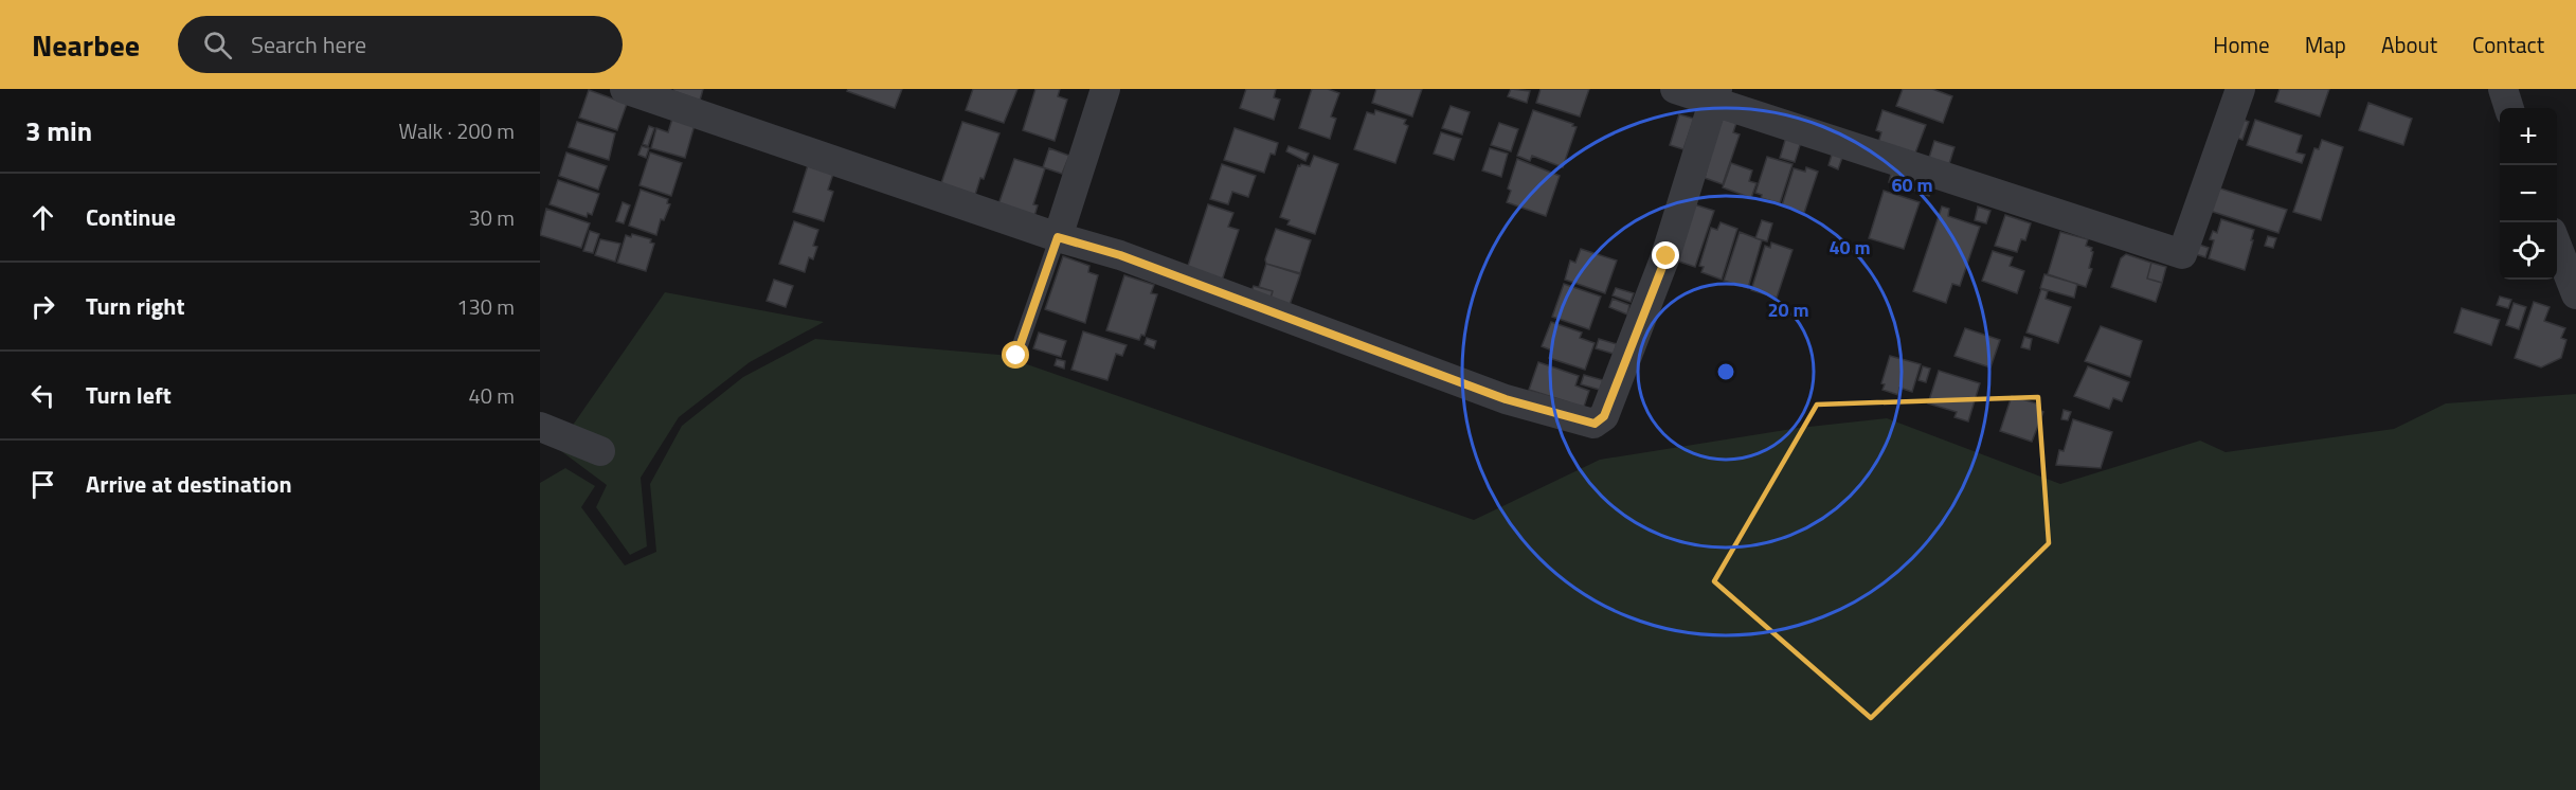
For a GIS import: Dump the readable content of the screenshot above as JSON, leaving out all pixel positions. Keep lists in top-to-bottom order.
{
  "page": {
    "header": "Nearbee",
    "search": "Search here",
    "nav": [
      "Home",
      "Map",
      "About",
      "Contact"
    ],
    "heading": ["3 min", "Walk · 200 m"],
    "map_buttons": ["+", "−"],
    "list": [
      ["Continue", "30 m"],
      ["Turn right", "130 m"],
      ["Turn left", "40 m"],
      "Arrive at destination"
    ]
  },
  "rings": ["60 m", "40 m", "20 m"]
}
